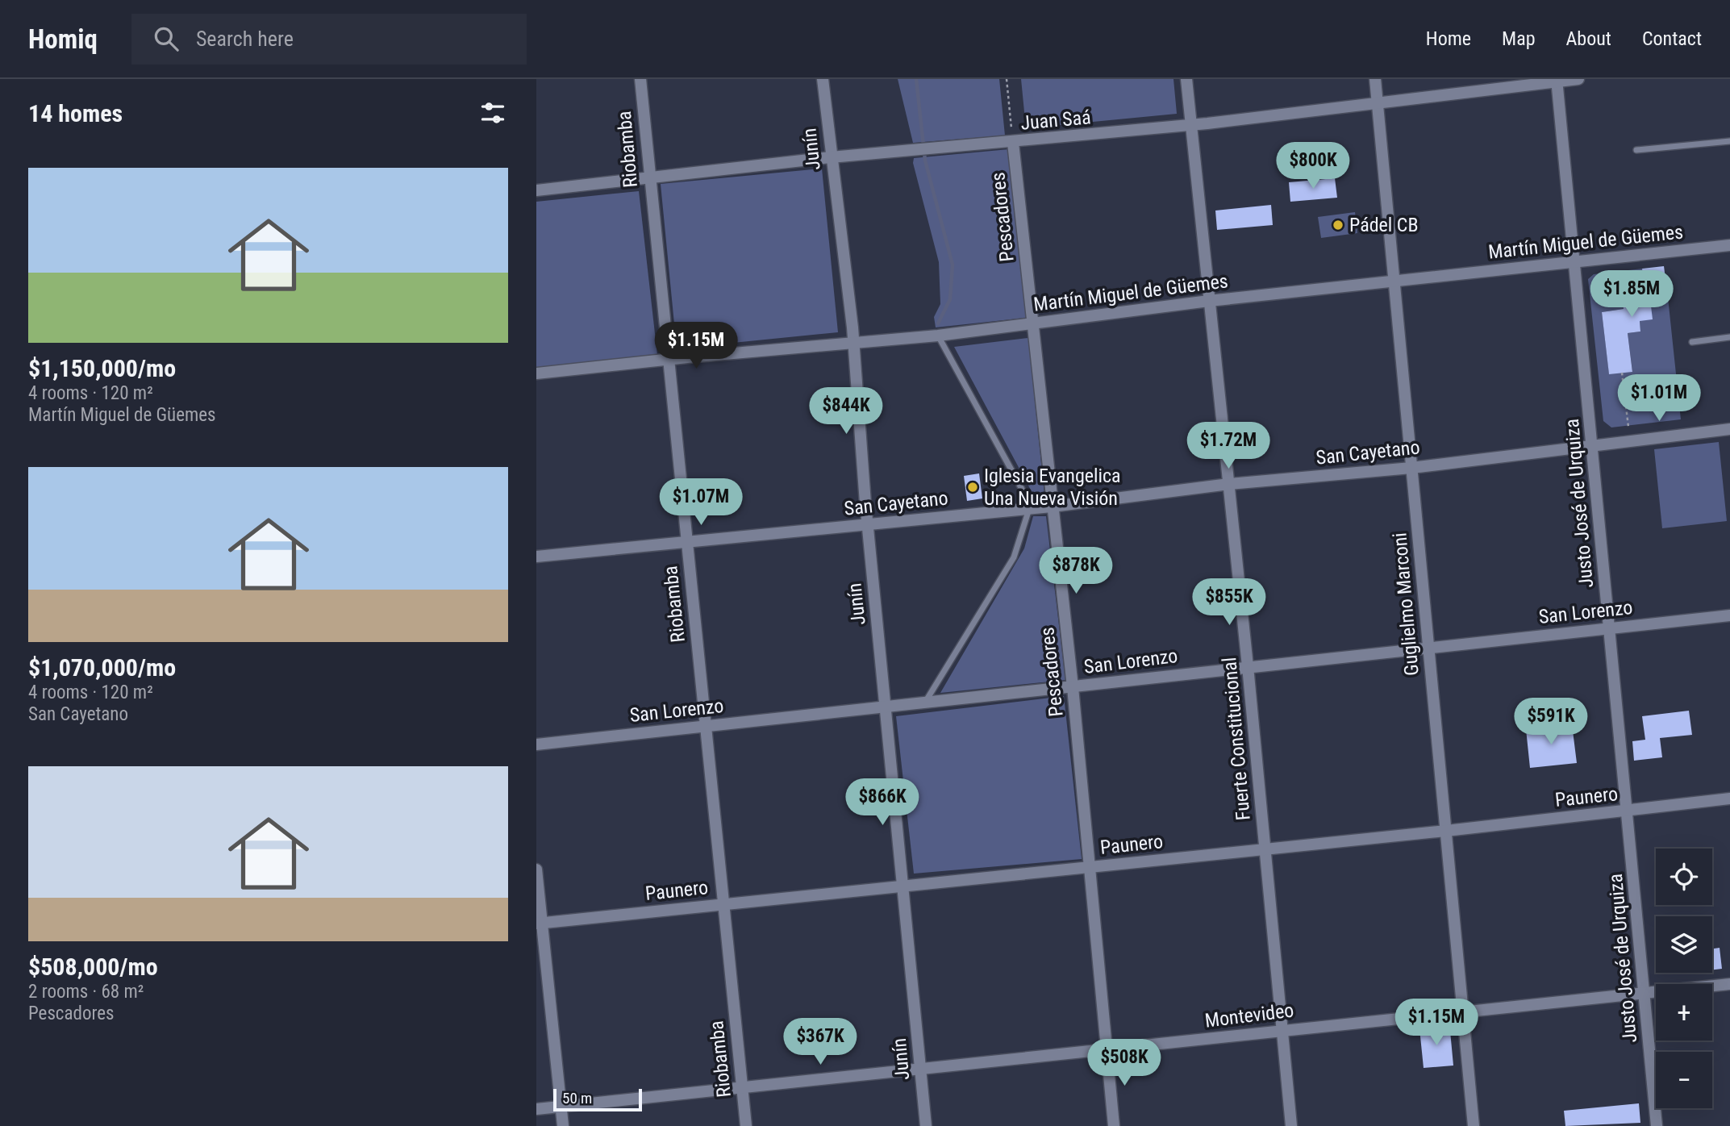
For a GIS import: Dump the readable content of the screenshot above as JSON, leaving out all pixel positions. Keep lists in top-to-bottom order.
{
  "streets": {
    "street": [
      "Juan Saá",
      "Riobamba",
      "Junín",
      "Pescadores",
      "Martín Miguel de Güemes",
      "San Cayetano",
      "Justo José de Urquiza",
      "Guglielmo Marconi",
      "San Lorenzo",
      "Fuerte Constitucional",
      "Paunero",
      "Montevideo"
    ]
  },
  "crossings": [
    ["Juan Saá", "Riobamba"],
    ["Juan Saá", "Junín"],
    ["Juan Saá", "Pescadores"],
    ["Juan Saá", "Justo José de Urquiza"],
    ["Juan Saá", "Guglielmo Marconi"],
    ["Juan Saá", "Fuerte Constitucional"],
    ["Riobamba", "Martín Miguel de Güemes"],
    ["Riobamba", "San Cayetano"],
    ["Riobamba", "San Lorenzo"],
    ["Riobamba", "Paunero"],
    ["Riobamba", "Montevideo"],
    ["Junín", "Martín Miguel de Güemes"],
    ["Junín", "San Cayetano"],
    ["Junín", "San Lorenzo"],
    ["Junín", "Paunero"],
    ["Junín", "Montevideo"],
    ["Pescadores", "Martín Miguel de Güemes"],
    ["Pescadores", "San Cayetano"],
    ["Pescadores", "San Lorenzo"],
    ["Pescadores", "Paunero"],
    ["Pescadores", "Montevideo"],
    ["Martín Miguel de Güemes", "Justo José de Urquiza"],
    ["Martín Miguel de Güemes", "Guglielmo Marconi"],
    ["Martín Miguel de Güemes", "Fuerte Constitucional"],
    ["San Cayetano", "Justo José de Urquiza"],
    ["San Cayetano", "Guglielmo Marconi"],
    ["San Cayetano", "Fuerte Constitucional"],
    ["Justo José de Urquiza", "San Lorenzo"],
    ["Justo José de Urquiza", "Paunero"],
    ["Justo José de Urquiza", "Montevideo"],
    ["Guglielmo Marconi", "San Lorenzo"],
    ["Guglielmo Marconi", "Paunero"],
    ["Guglielmo Marconi", "Montevideo"],
    ["San Lorenzo", "Fuerte Constitucional"],
    ["Fuerte Constitucional", "Paunero"],
    ["Fuerte Constitucional", "Montevideo"]
  ],
  "places": ["Pádel CB", "Iglesia Evangelica Una Nueva Visión"],
  "scale_bar": "50 m",
  "page": {
    "header": "Homiq",
    "search": "Search here",
    "nav": [
      "Home",
      "Map",
      "About",
      "Contact"
    ],
    "heading": "14 homes",
    "price": [
      "$800K",
      "$1.85M",
      "$1.15M",
      "$1.01M",
      "$844K",
      "$1.72M",
      "$1.07M",
      "$878K",
      "$855K",
      "$591K",
      "$866K",
      "$1.15M",
      "$367K",
      "$508K"
    ],
    "list": [
      {
        "name": "$1,150,000/mo",
        "note": "4 rooms · 120 m² · Martín Miguel de Güemes"
      },
      {
        "name": "$1,070,000/mo",
        "note": "4 rooms · 120 m² · San Cayetano"
      },
      {
        "name": "$508,000/mo",
        "note": "2 rooms · 68 m² · Pescadores"
      }
    ],
    "map_buttons": ["+", "−"],
    "scale": "50 m"
  }
}
